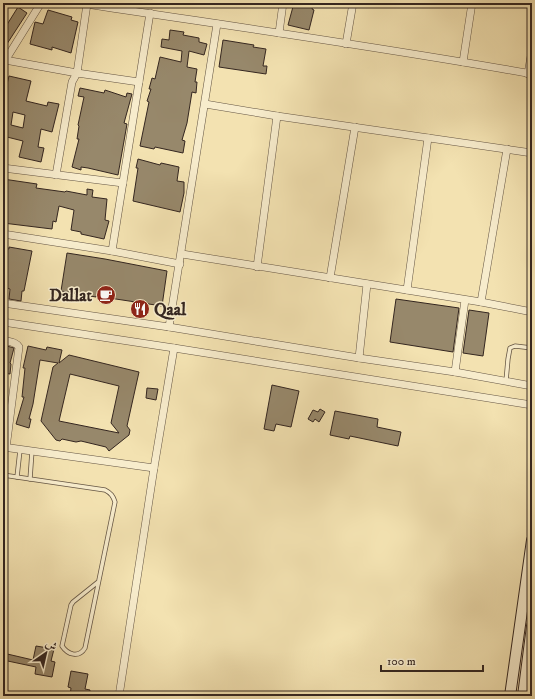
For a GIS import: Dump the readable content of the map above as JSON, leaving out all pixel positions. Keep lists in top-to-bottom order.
{
  "places": {
    "cafe": ["Dallat"],
    "restaurant": ["Qaal"]
  },
  "scale_bar": "100 m",
  "north": "top right"
}
